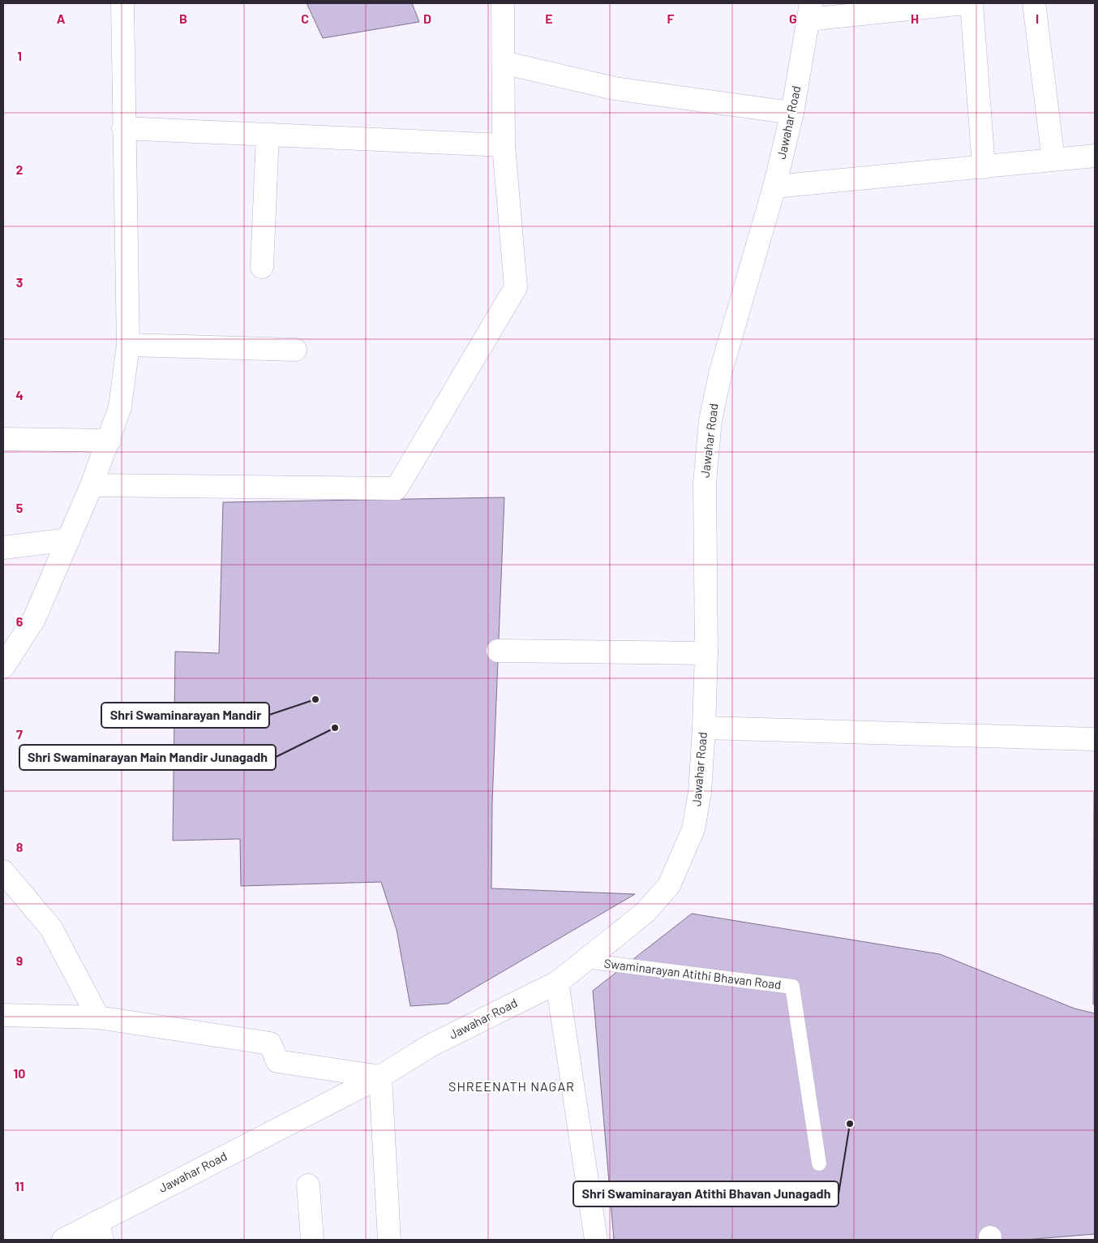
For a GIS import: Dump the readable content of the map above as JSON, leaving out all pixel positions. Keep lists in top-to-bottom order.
{
  "streets": {
    "street": ["Jawahar Road"],
    "lane": ["Swaminarayan Atithi Bhavan Road"]
  },
  "crossings": [
    ["Jawahar Road", "Swaminarayan Atithi Bhavan Road"]
  ],
  "districts": ["SHREENATH NAGAR"],
  "places": ["Shri Swaminarayan Mandir", "Shri Swaminarayan Main Mandir Junagadh", "Shri Swaminarayan Atithi Bhavan Junagadh"],
  "grid": {
    "columns": [
      "A",
      "B",
      "C",
      "D",
      "E",
      "F",
      "G",
      "H",
      "I"
    ],
    "rows": [
      "1",
      "2",
      "3",
      "4",
      "5",
      "6",
      "7",
      "8",
      "9",
      "10",
      "11"
    ]
  }
}
